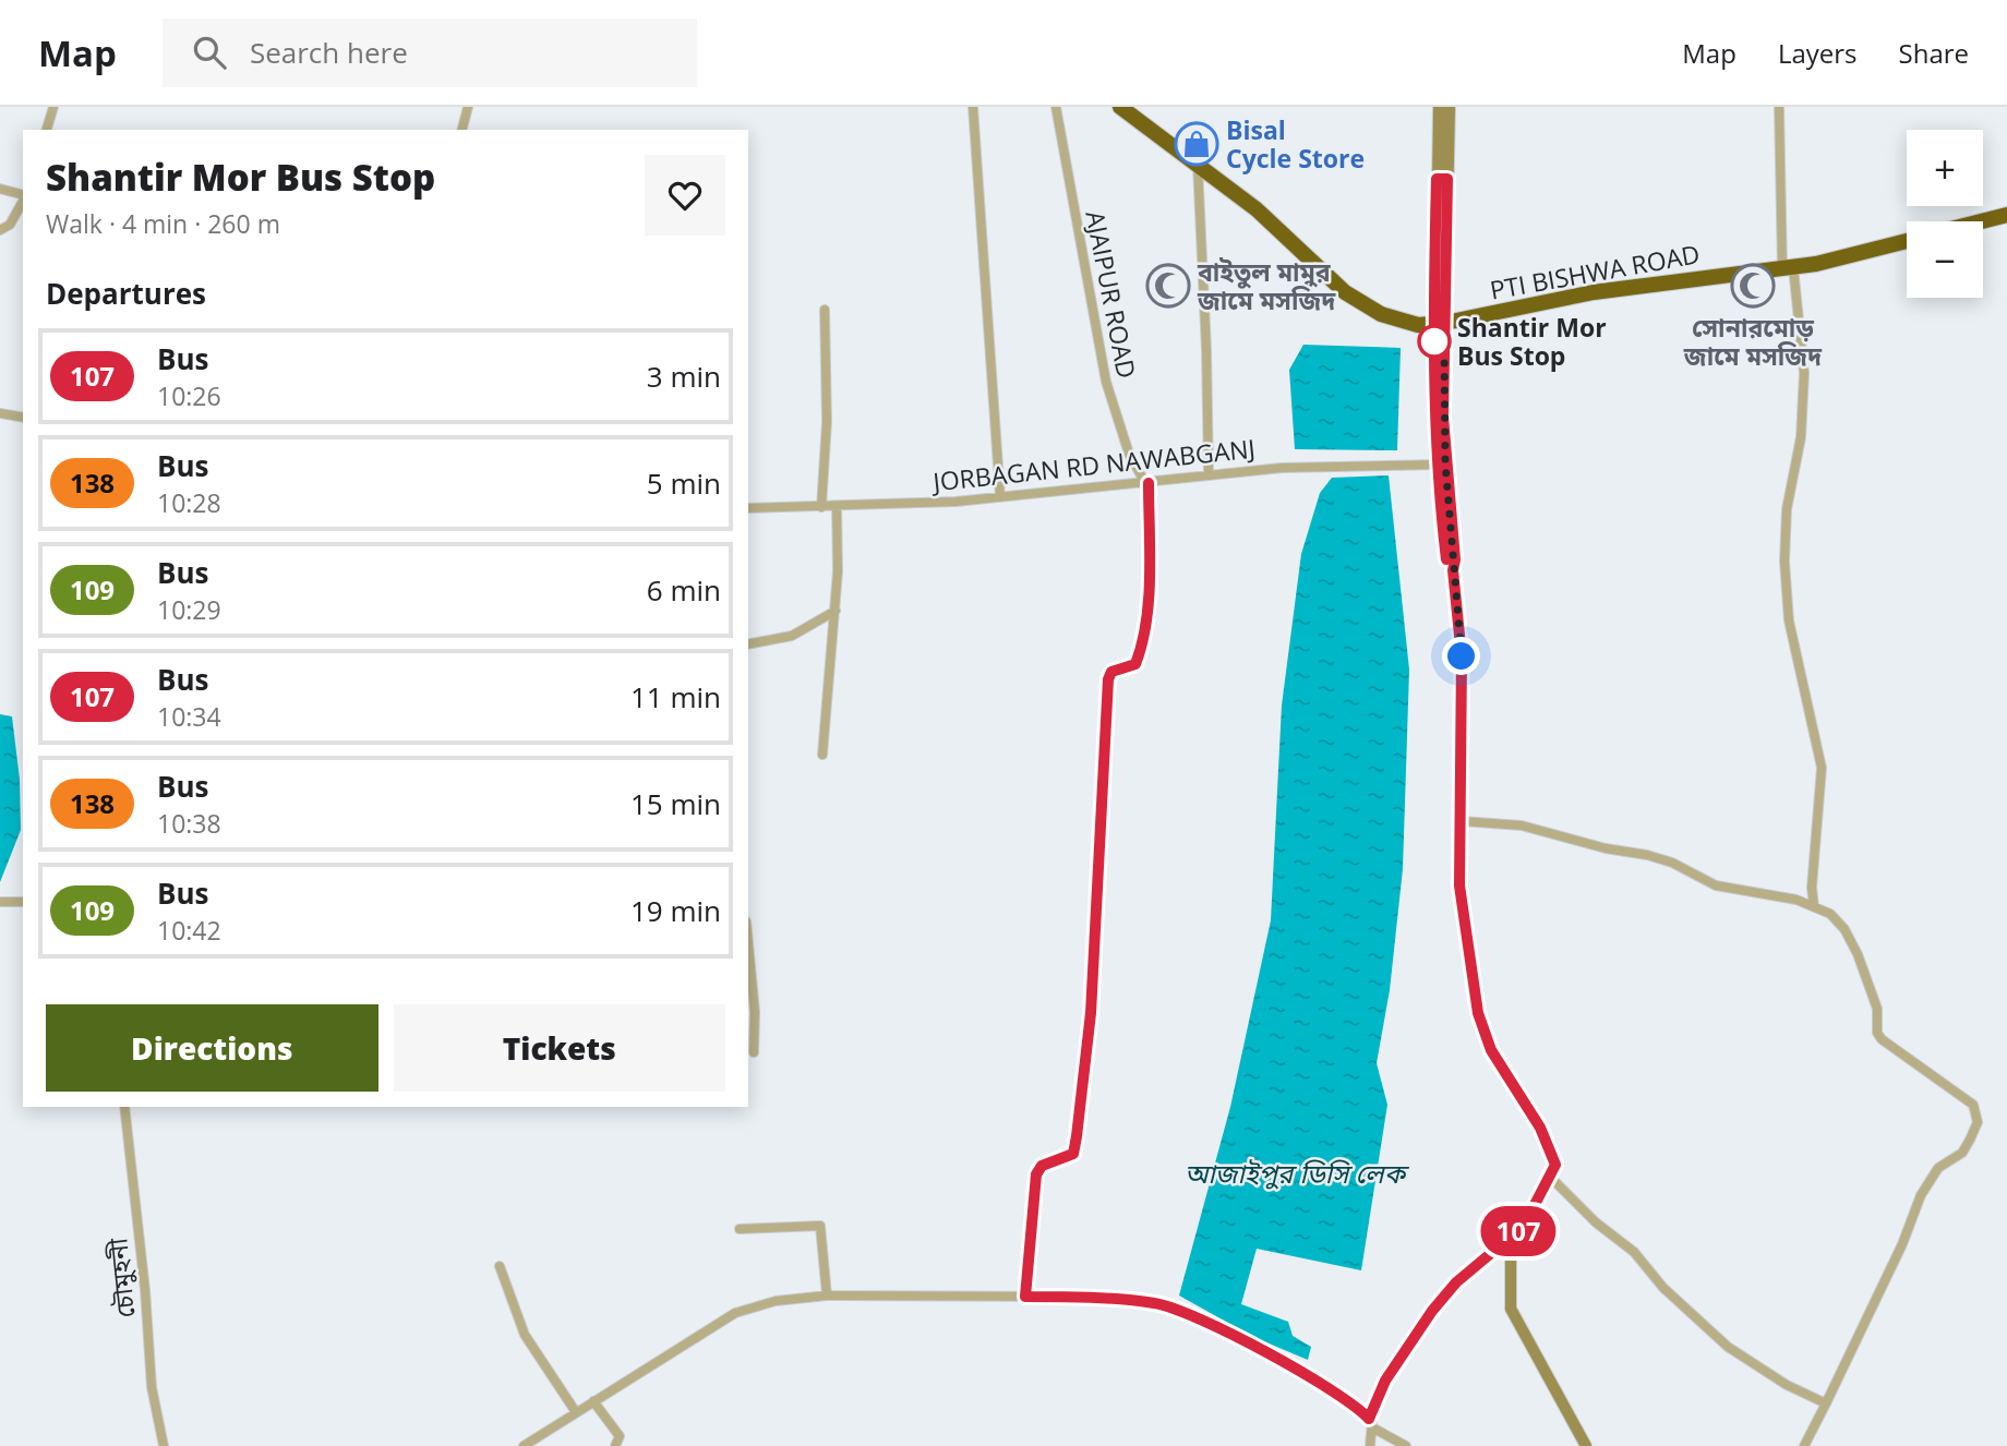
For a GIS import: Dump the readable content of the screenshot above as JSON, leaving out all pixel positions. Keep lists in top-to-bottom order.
{
  "streets": {
    "highway": ["PTI BISHWA ROAD"],
    "street": ["AJAIPUR ROAD", "JORBAGAN RD NAWABGANJ", "চৌমুহনী"]
  },
  "crossings": [
    ["AJAIPUR ROAD", "JORBAGAN RD NAWABGANJ"]
  ],
  "water": ["আজাইপুর ডিসি লেক"],
  "places": {
    "shop": ["Bisal Cycle Store"],
    "mosque": ["বাইতুল মামুর জামে মসজিদ", "সোনারমোড় জামে মসজিদ"],
    "other": ["Shantir Mor Bus Stop"]
  },
  "lines": ["bus line 107"],
  "page": {
    "header": "Map",
    "search": "Search here",
    "nav": ["Map", "Layers", "Share"],
    "on_map": "107",
    "map_buttons": ["+", "−"],
    "heading": [
      ["Shantir Mor Bus Stop", "Walk · 4 min · 260 m"],
      "Departures"
    ],
    "list": [
      {
        "mark": "107",
        "name": "Bus",
        "note": "10:26",
        "value": "3 min"
      },
      {
        "mark": "138",
        "name": "Bus",
        "note": "10:28",
        "value": "5 min"
      },
      {
        "mark": "109",
        "name": "Bus",
        "note": "10:29",
        "value": "6 min"
      },
      {
        "mark": "107",
        "name": "Bus",
        "note": "10:34",
        "value": "11 min"
      },
      {
        "mark": "138",
        "name": "Bus",
        "note": "10:38",
        "value": "15 min"
      },
      {
        "mark": "109",
        "name": "Bus",
        "note": "10:42",
        "value": "19 min"
      }
    ],
    "buttons": ["Directions", "Tickets"]
  }
}
